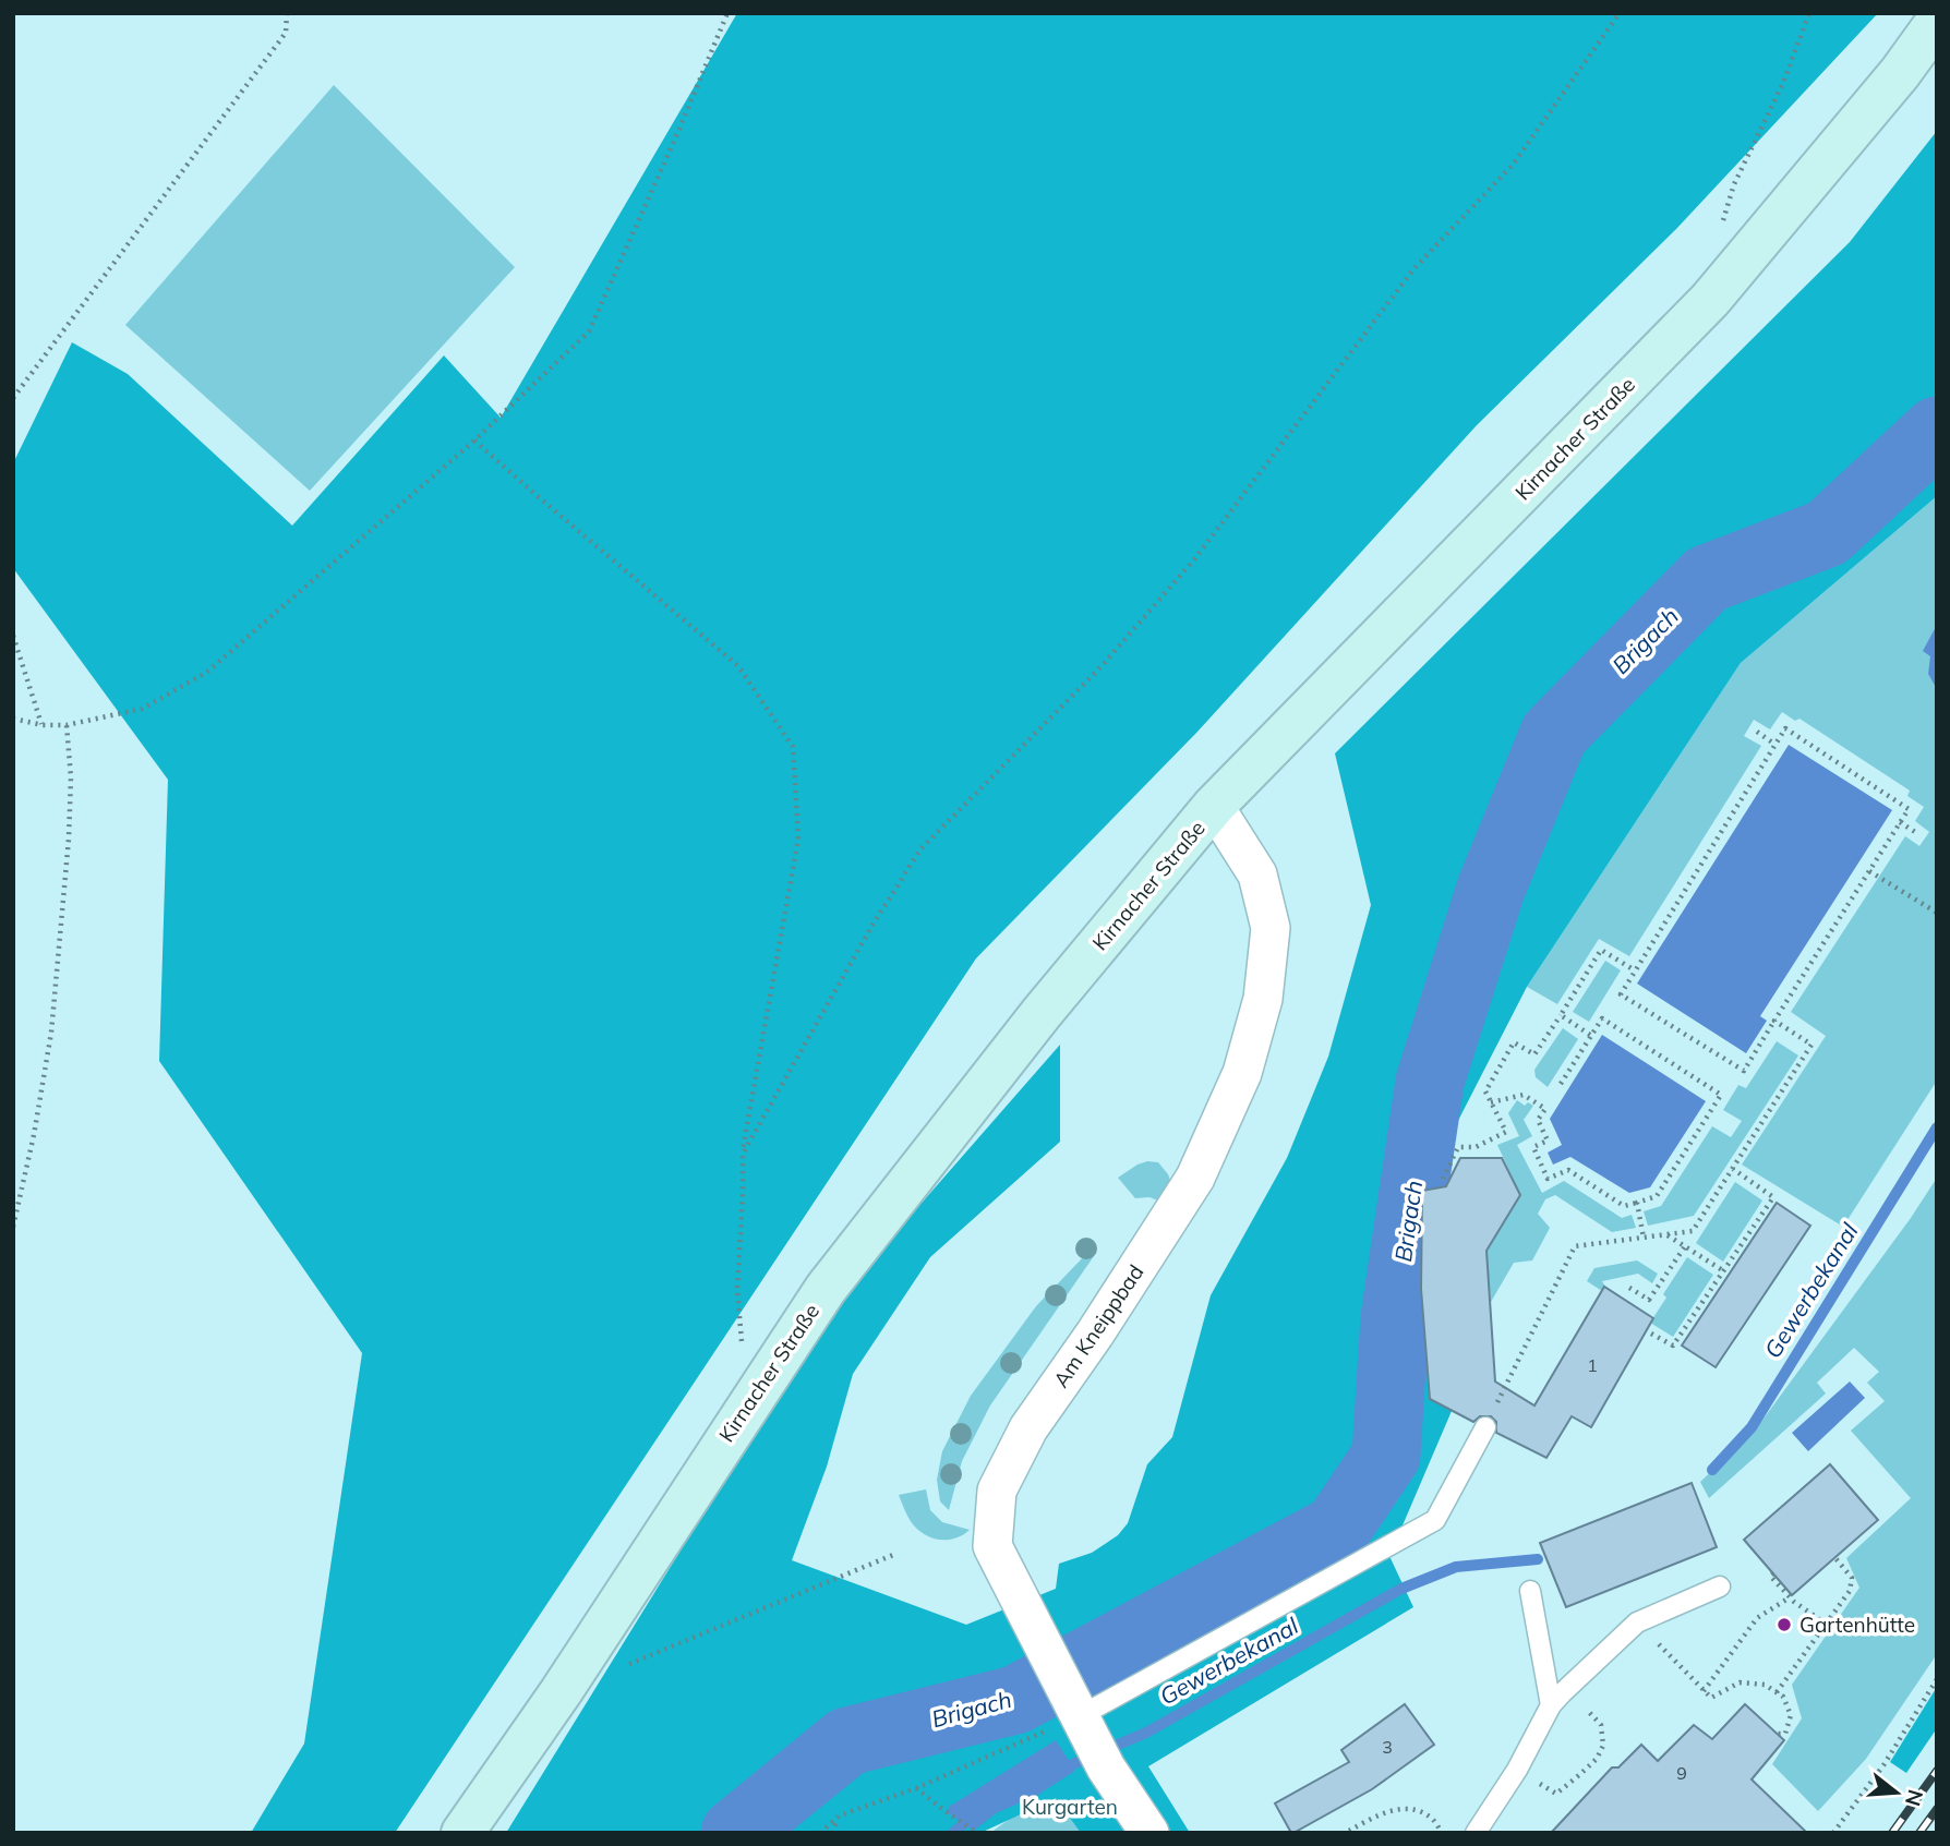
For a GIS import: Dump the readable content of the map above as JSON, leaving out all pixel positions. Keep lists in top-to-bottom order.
{
  "streets": {
    "main road": ["Kirnacher Straße"],
    "street": ["Am Kneippbad"]
  },
  "crossings": [
    ["Kirnacher Straße", "Am Kneippbad"]
  ],
  "water": ["Brigach", "Gewerbekanal"],
  "parks": ["Kurgarten"],
  "places": ["Gartenhütte"],
  "house_numbers": ["1", "3", "9"],
  "north": "right"
}
